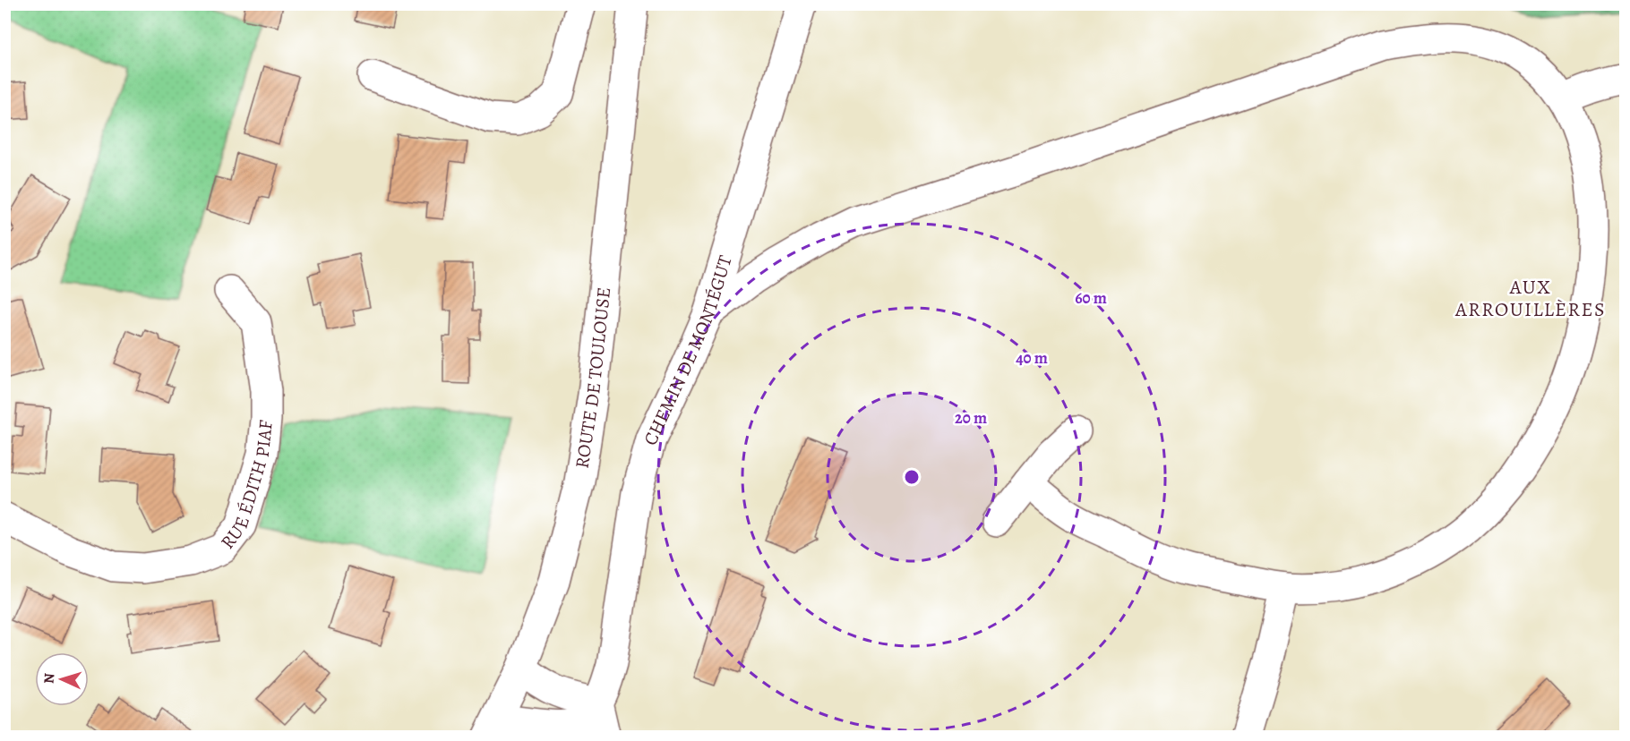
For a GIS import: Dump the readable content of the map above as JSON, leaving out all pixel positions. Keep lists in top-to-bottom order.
{
  "streets": {
    "street": ["CHEMIN DE MONTÉGUT", "ROUTE DE TOULOUSE", "RUE ÉDITH PIAF"]
  },
  "crossings": [
    ["CHEMIN DE MONTÉGUT", "ROUTE DE TOULOUSE"]
  ],
  "districts": ["AUX ARROUILLÈRES"],
  "north": "left",
  "rings": ["60 m", "40 m", "20 m"]
}
